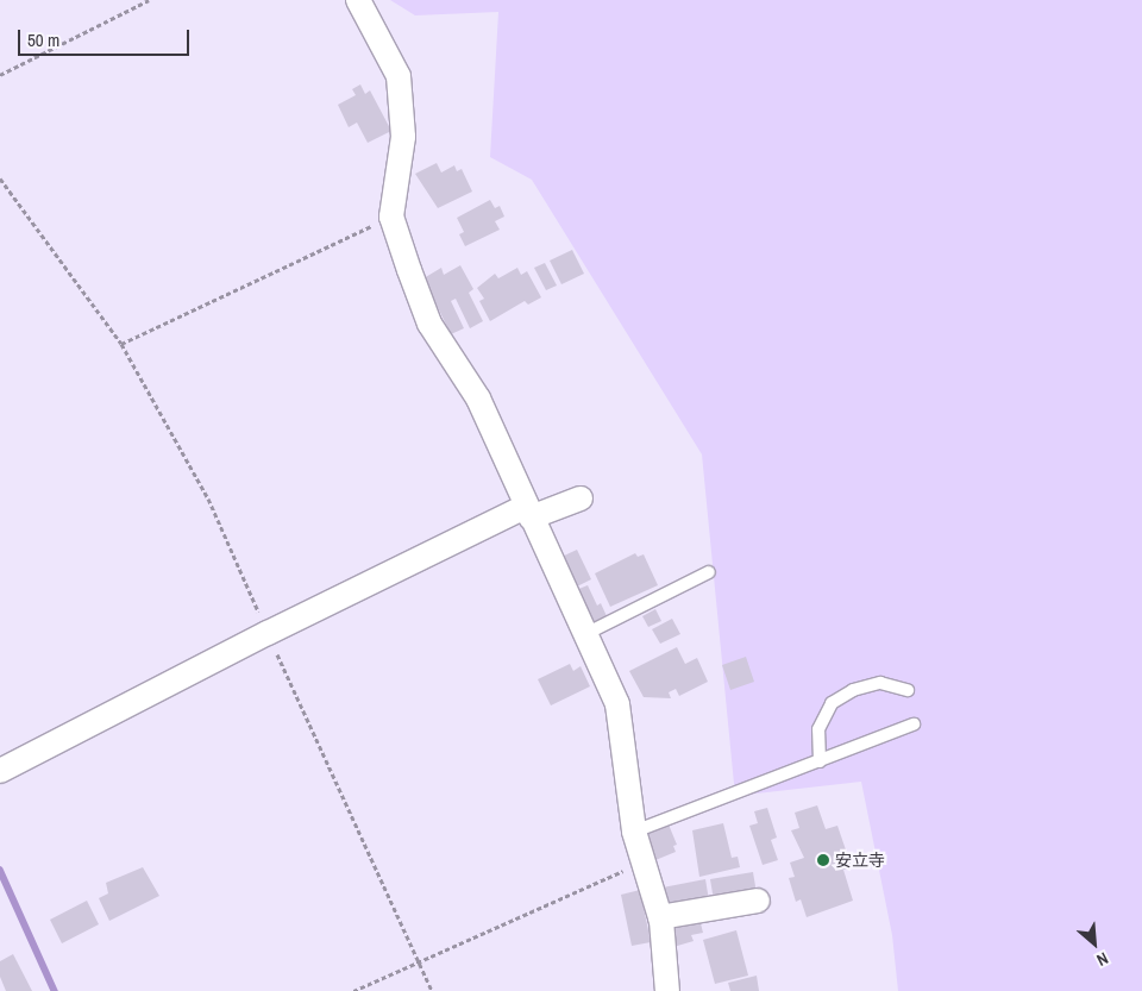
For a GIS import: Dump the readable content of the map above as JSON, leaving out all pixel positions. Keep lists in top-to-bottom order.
{
  "places": ["安立寺"],
  "scale_bar": "50 m",
  "north": "bottom right"
}
